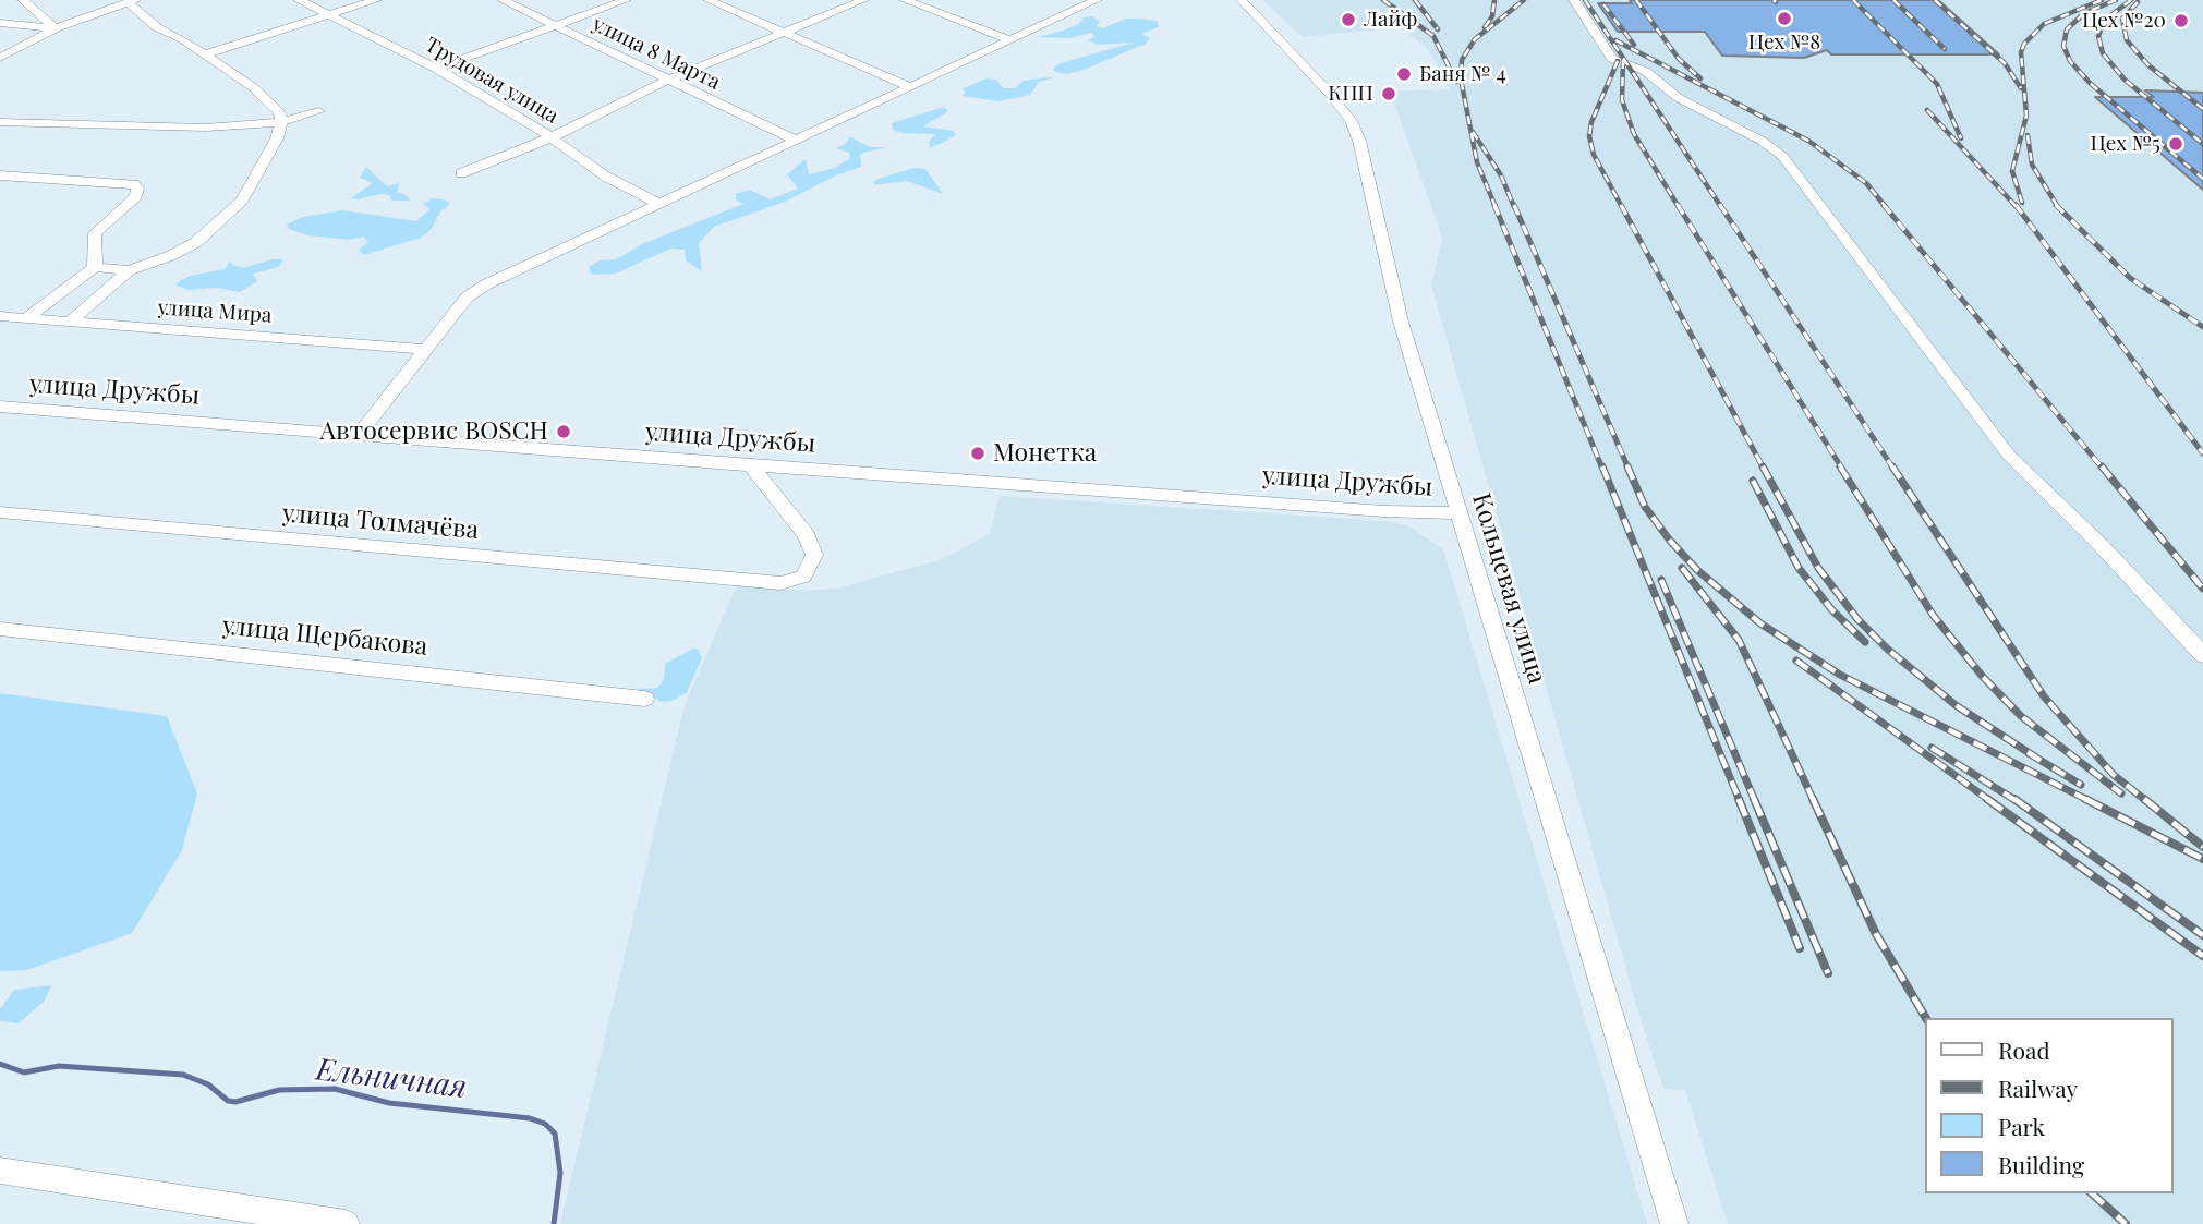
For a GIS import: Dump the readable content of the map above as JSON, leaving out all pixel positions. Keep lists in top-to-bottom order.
{
  "streets": {
    "street": [
      "улица 8 Марта",
      "Трудовая улица",
      "улица Мира",
      "улица Дружбы",
      "улица Толмачёва",
      "Кольцевая улица",
      "улица Щербакова"
    ]
  },
  "crossings": [
    ["улица Дружбы", "улица Толмачёва"],
    ["улица Дружбы", "Кольцевая улица"]
  ],
  "water": ["Ельничная"],
  "places": [
    "Цех №8",
    "Лайф",
    "Цех №20",
    "Баня № 4",
    "КПП",
    "Цех №5",
    "Автосервис BOSCH",
    "Монетка"
  ],
  "legend": [
    "Road",
    "Railway",
    "Park",
    "Building"
  ]
}
